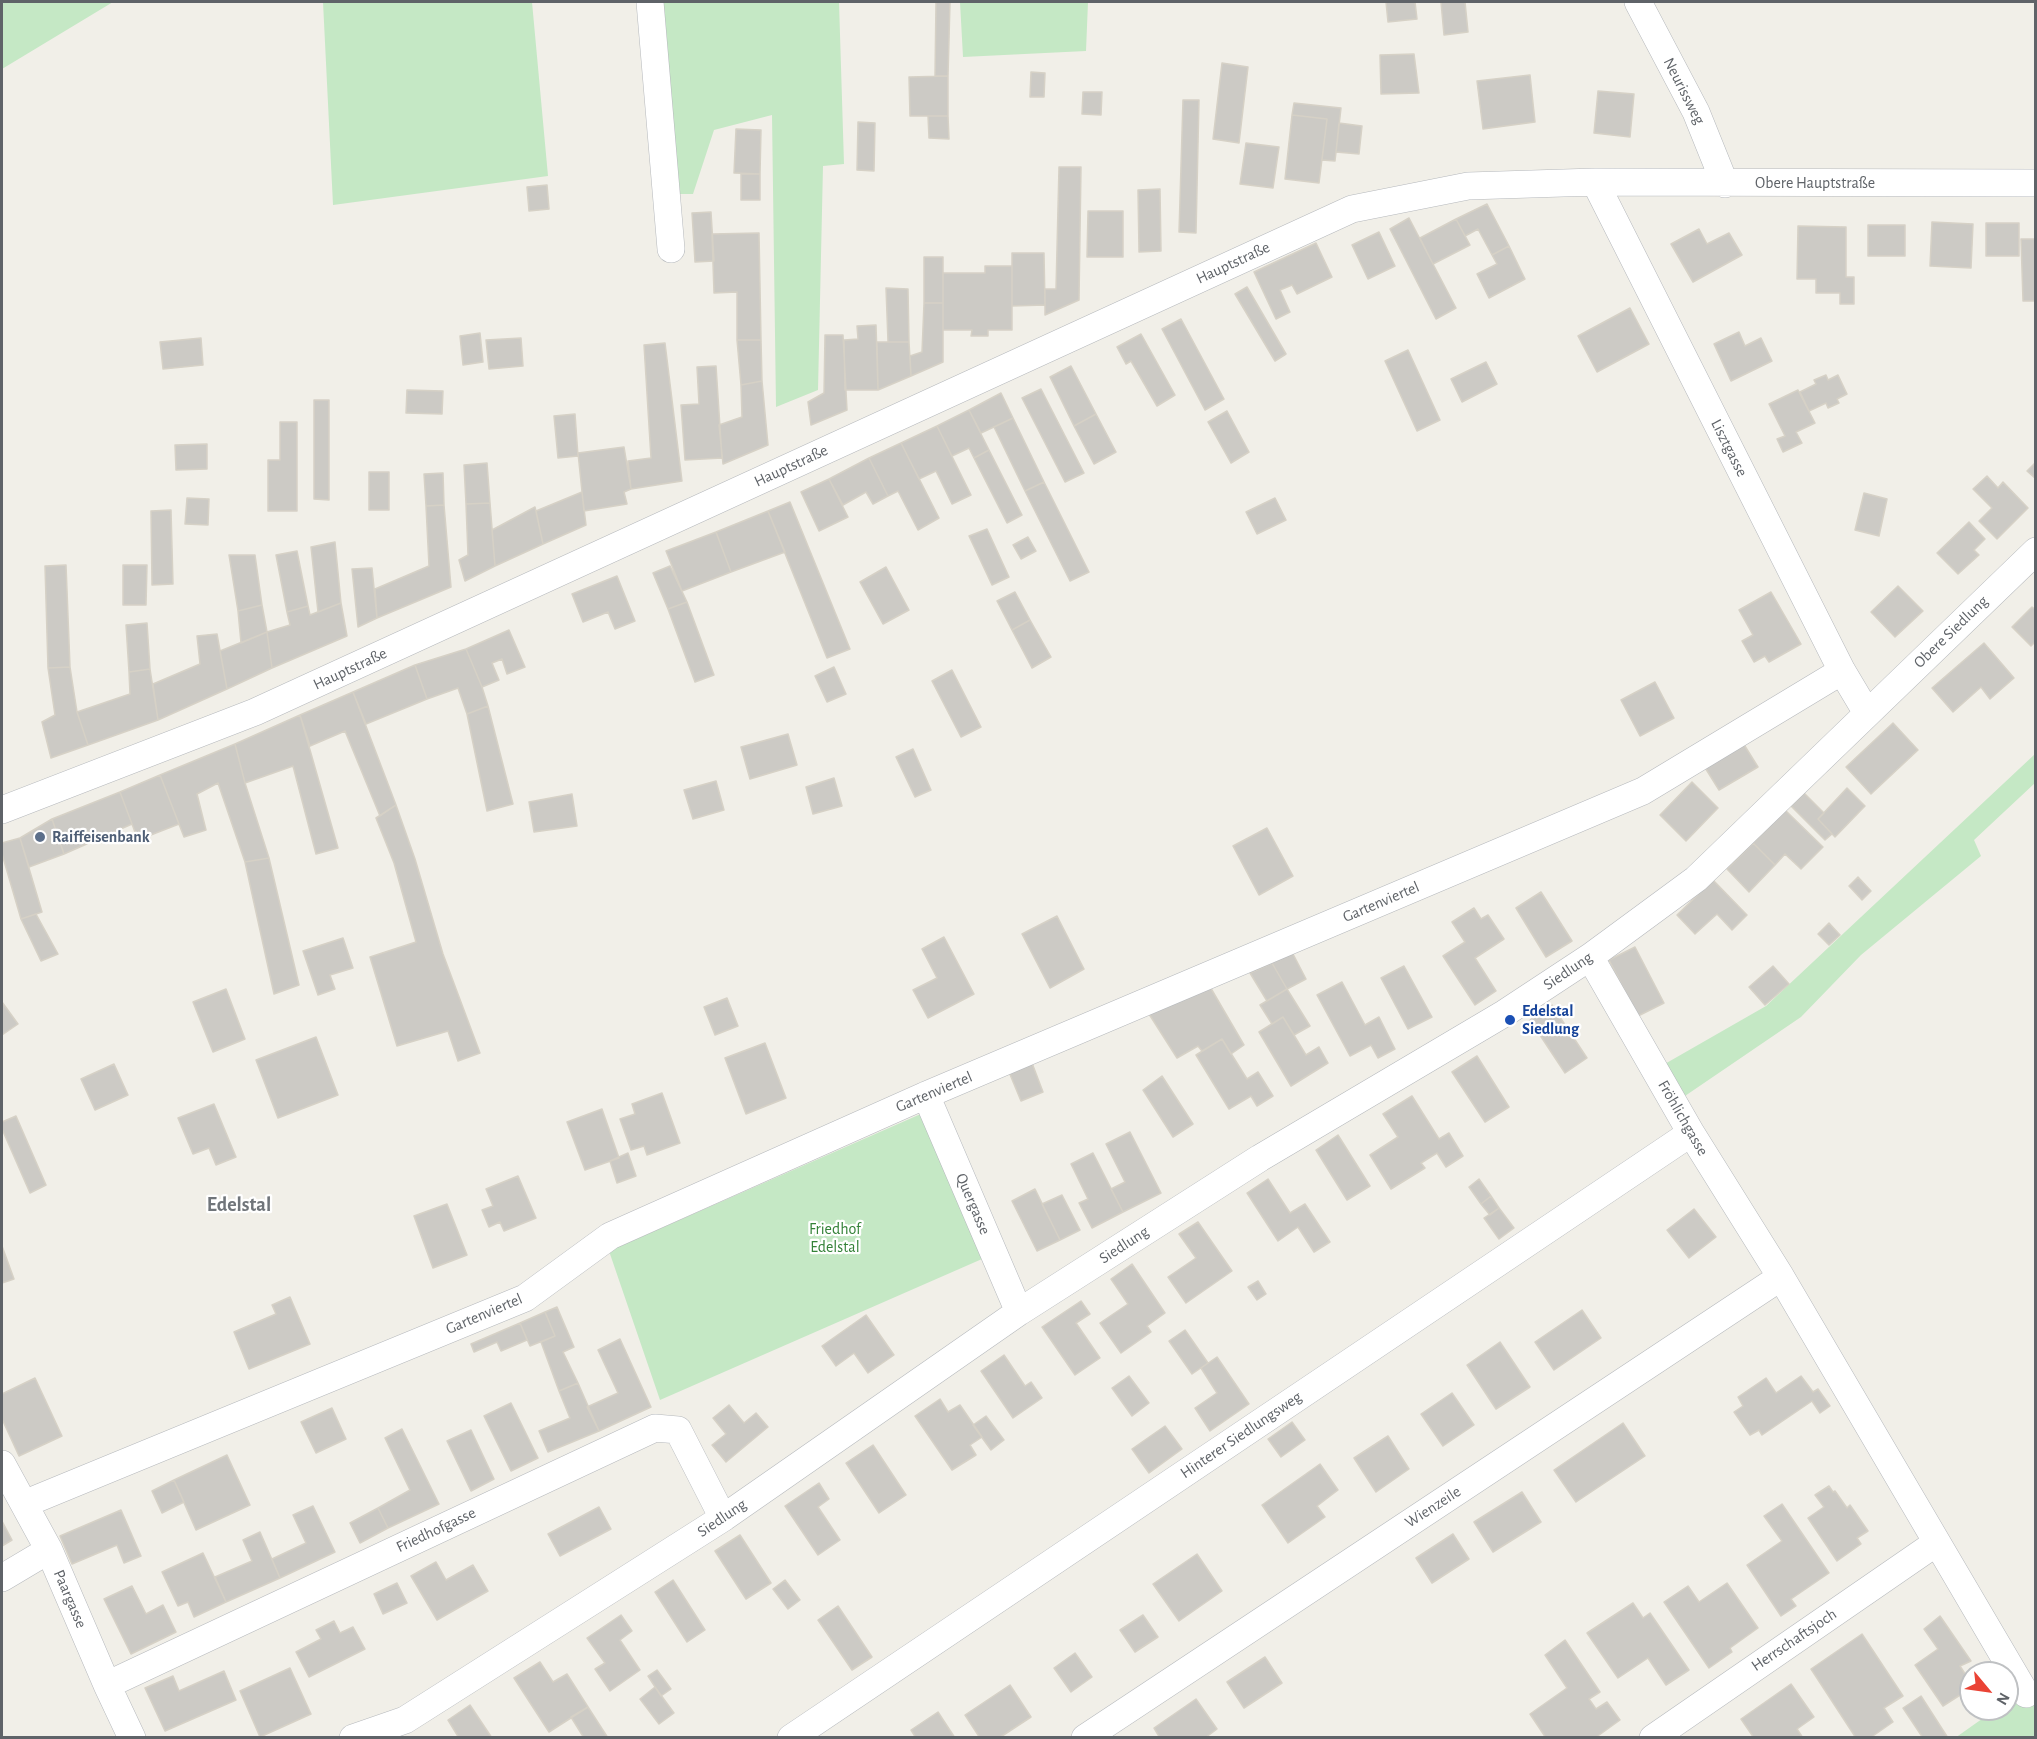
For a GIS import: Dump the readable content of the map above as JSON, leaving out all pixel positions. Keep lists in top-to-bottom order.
{
  "streets": {
    "street": [
      "Neurissweg",
      "Obere Hauptstraße",
      "Hauptstraße",
      "Lisztgasse",
      "Obere Siedlung",
      "Gartenviertel",
      "Siedlung",
      "Fröhlichgasse",
      "Quergasse",
      "Hinterer Siedlungsweg",
      "Wienzeile",
      "Friedhofgasse",
      "Paargasse",
      "Herrschaftsjoch"
    ]
  },
  "crossings": [
    ["Neurissweg", "Obere Hauptstraße"],
    ["Obere Hauptstraße", "Hauptstraße"],
    ["Obere Hauptstraße", "Lisztgasse"],
    ["Hauptstraße", "Lisztgasse"],
    ["Lisztgasse", "Obere Siedlung"],
    ["Lisztgasse", "Gartenviertel"],
    ["Lisztgasse", "Siedlung"],
    ["Obere Siedlung", "Siedlung"],
    ["Gartenviertel", "Quergasse"],
    ["Gartenviertel", "Paargasse"],
    ["Siedlung", "Fröhlichgasse"],
    ["Siedlung", "Quergasse"],
    ["Siedlung", "Friedhofgasse"],
    ["Fröhlichgasse", "Hinterer Siedlungsweg"],
    ["Fröhlichgasse", "Wienzeile"],
    ["Fröhlichgasse", "Herrschaftsjoch"],
    ["Friedhofgasse", "Paargasse"]
  ],
  "districts": ["Edelstal"],
  "parks": ["Friedhof Edelstal"],
  "places": ["Raiffeisenbank", "Edelstal Siedlung"],
  "north": "bottom right"
}
